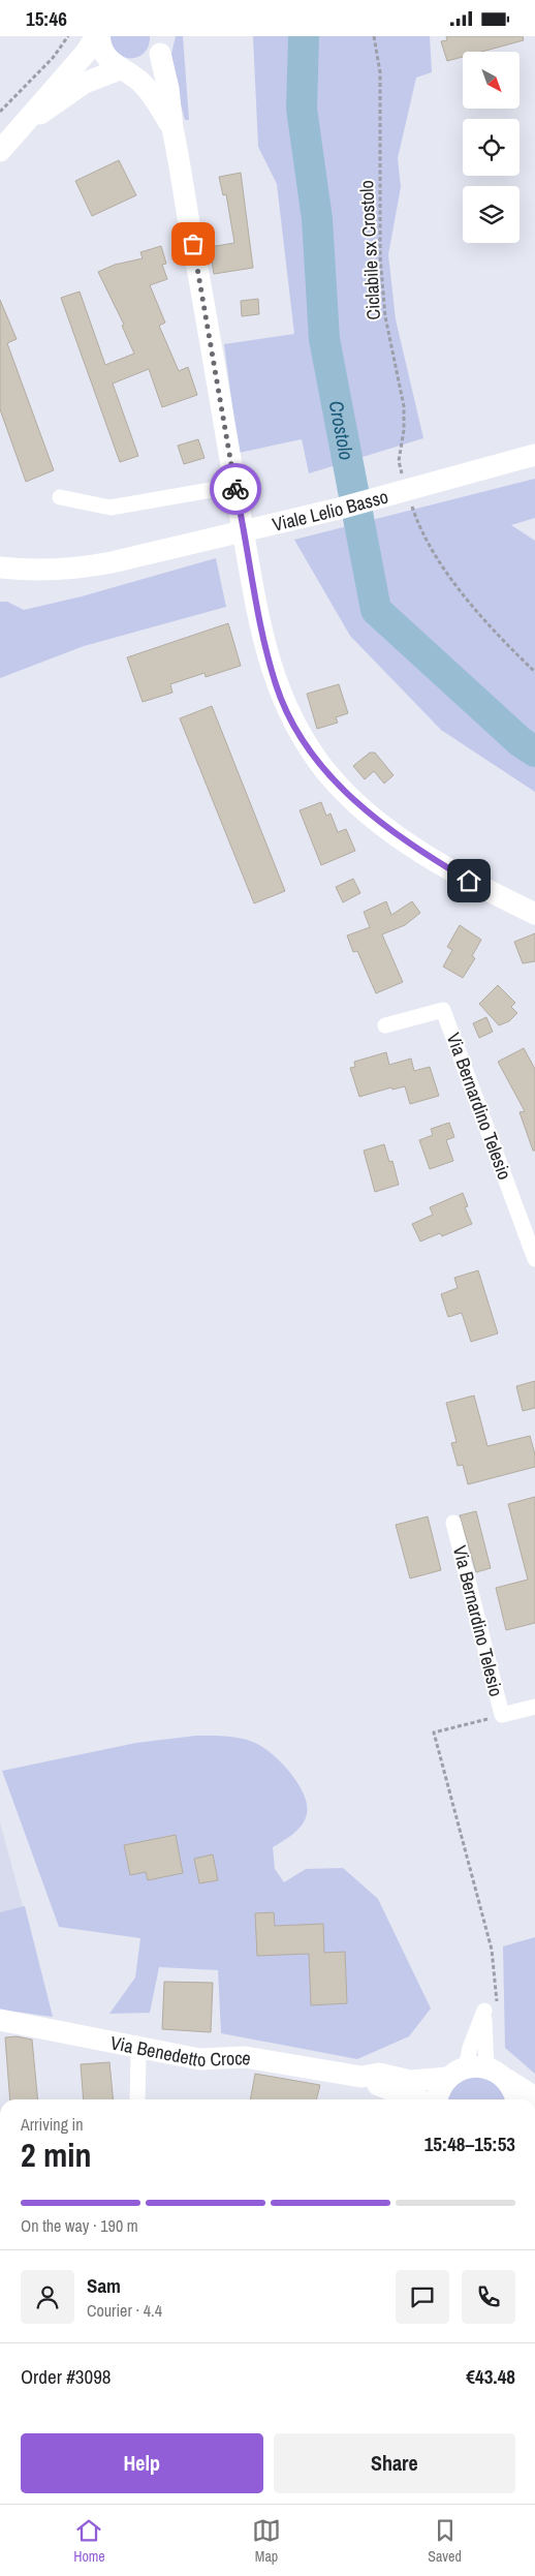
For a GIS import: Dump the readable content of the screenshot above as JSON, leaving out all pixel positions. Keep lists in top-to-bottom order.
{
  "streets": {
    "street": ["Viale Lelio Basso", "Via Bernardino Telesio", "Via Benedetto Croce"],
    "path": ["Ciclabile sx Crostolo"]
  },
  "water": ["Crostolo"],
  "north": "bottom right",
  "page": {
    "status": "15:46",
    "heading": ["2 min", "Arriving in", "15:48–15:53"],
    "panel": [
      "Sam",
      "Courier · 4.4",
      "Order #3098",
      "€43.48"
    ],
    "bar": "On the way · 190 m",
    "buttons": ["Help", "Share"],
    "tabs": ["Home", "Map", "Saved"]
  }
}
